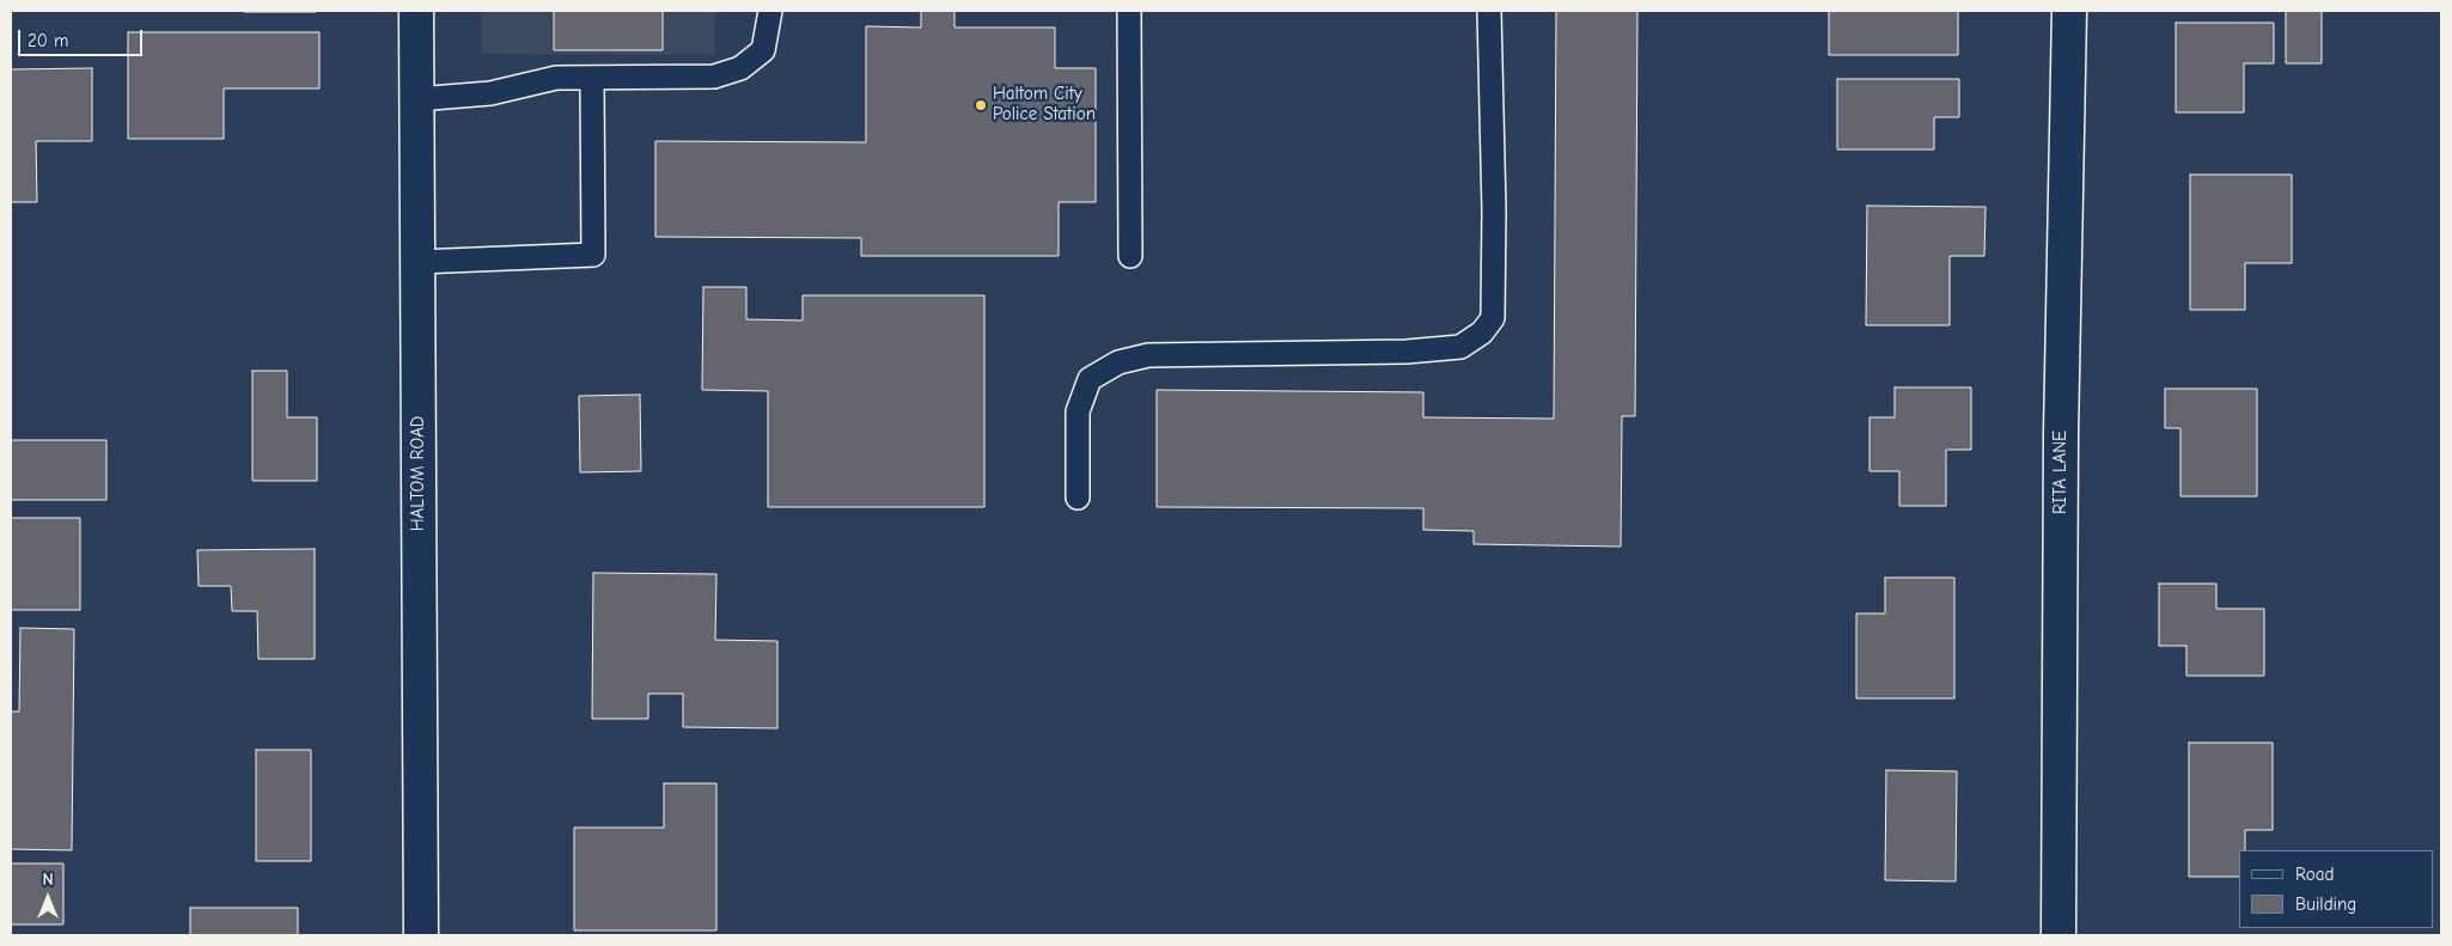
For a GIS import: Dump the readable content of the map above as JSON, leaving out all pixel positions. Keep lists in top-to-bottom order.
{
  "streets": {
    "main road": ["RITA LANE", "HALTOM ROAD"]
  },
  "places": ["Haltom City Police Station"],
  "legend": ["Road", "Building"],
  "scale_bar": "20 m",
  "north": "top"
}
